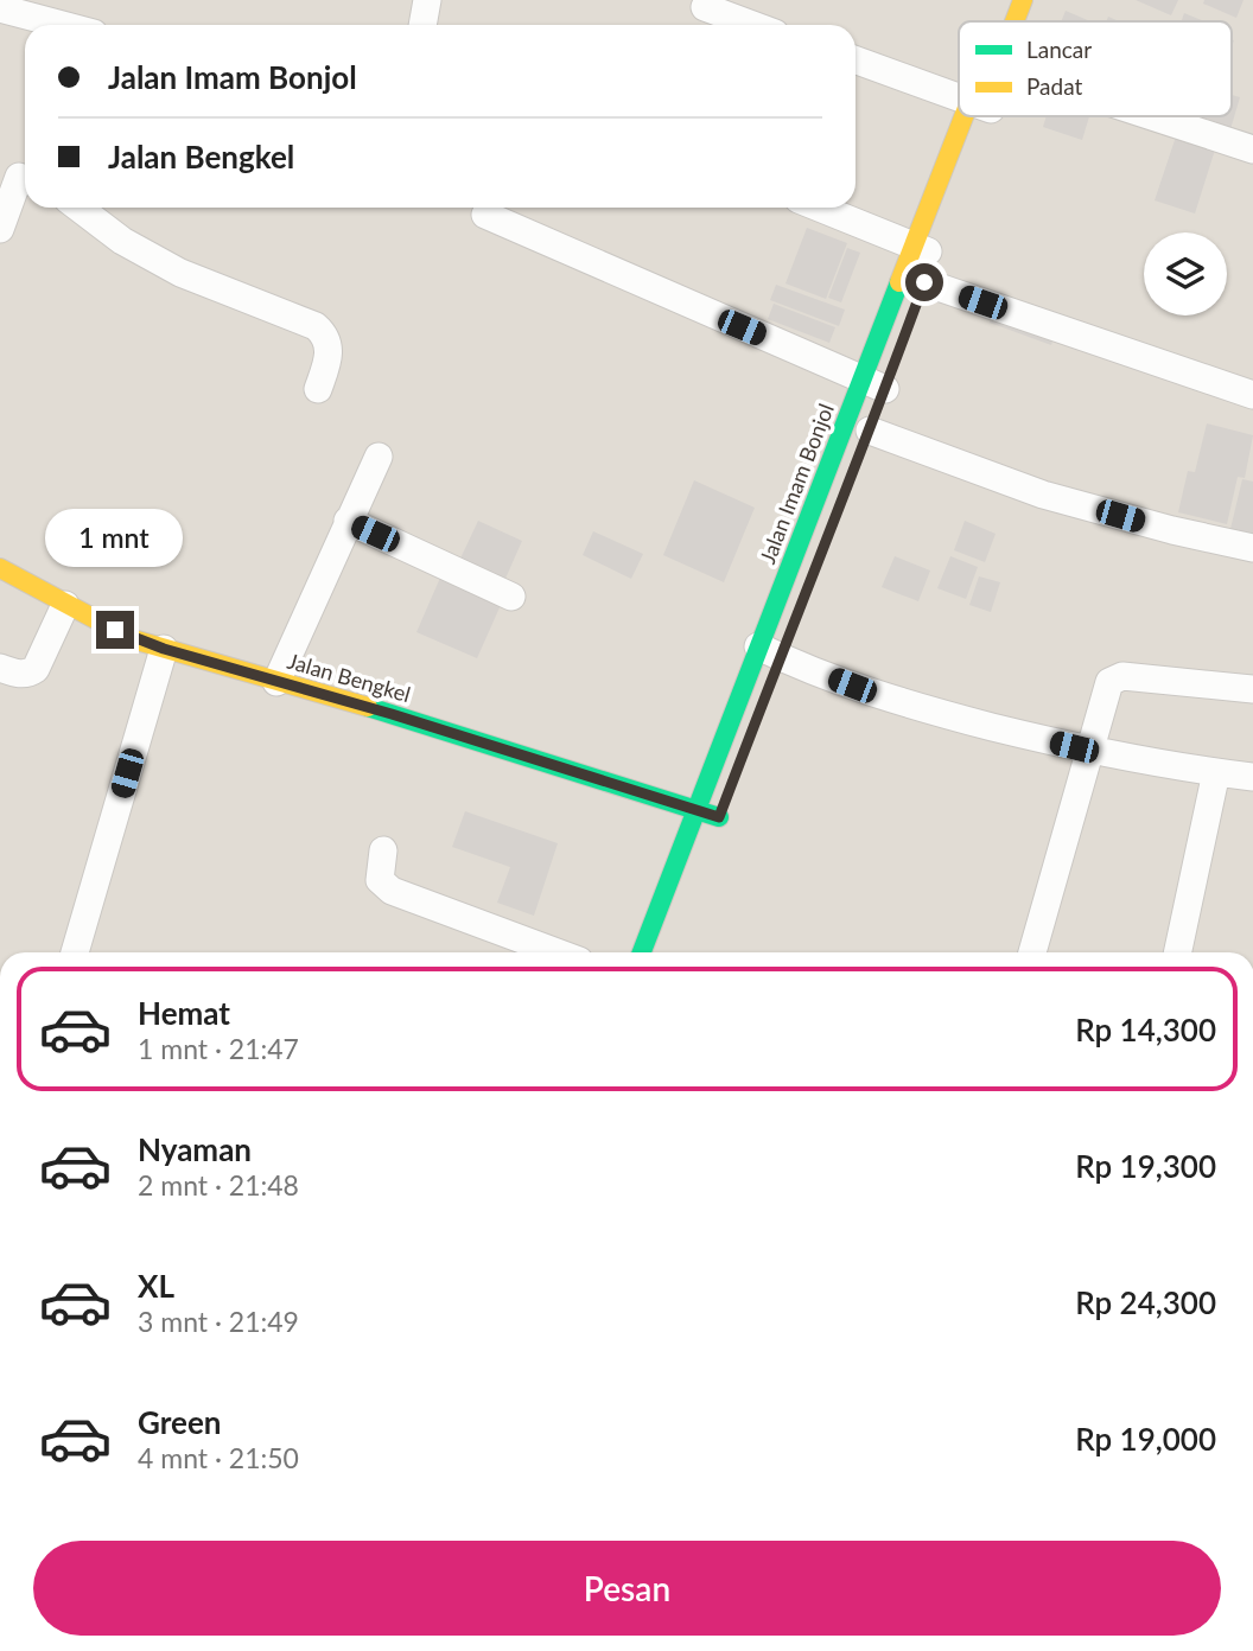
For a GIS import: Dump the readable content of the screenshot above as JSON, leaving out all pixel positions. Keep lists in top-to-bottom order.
{
  "streets": {
    "main road": ["Jalan Imam Bonjol", "Jalan Bengkel"]
  },
  "crossings": [
    ["Jalan Imam Bonjol", "Jalan Bengkel"]
  ],
  "legend": ["Lancar", "Padat"],
  "page": {
    "banner": ["Jalan Imam Bonjol", "Jalan Bengkel"],
    "bubble": "1 mnt",
    "list": [
      {
        "name": "Hemat",
        "note": "1 mnt · 21:47",
        "value": "Rp 14,300"
      },
      {
        "name": "Nyaman",
        "note": "2 mnt · 21:48",
        "value": "Rp 19,300"
      },
      {
        "name": "XL",
        "note": "3 mnt · 21:49",
        "value": "Rp 24,300"
      },
      {
        "name": "Green",
        "note": "4 mnt · 21:50",
        "value": "Rp 19,000"
      }
    ],
    "buttons": "Pesan"
  }
}
